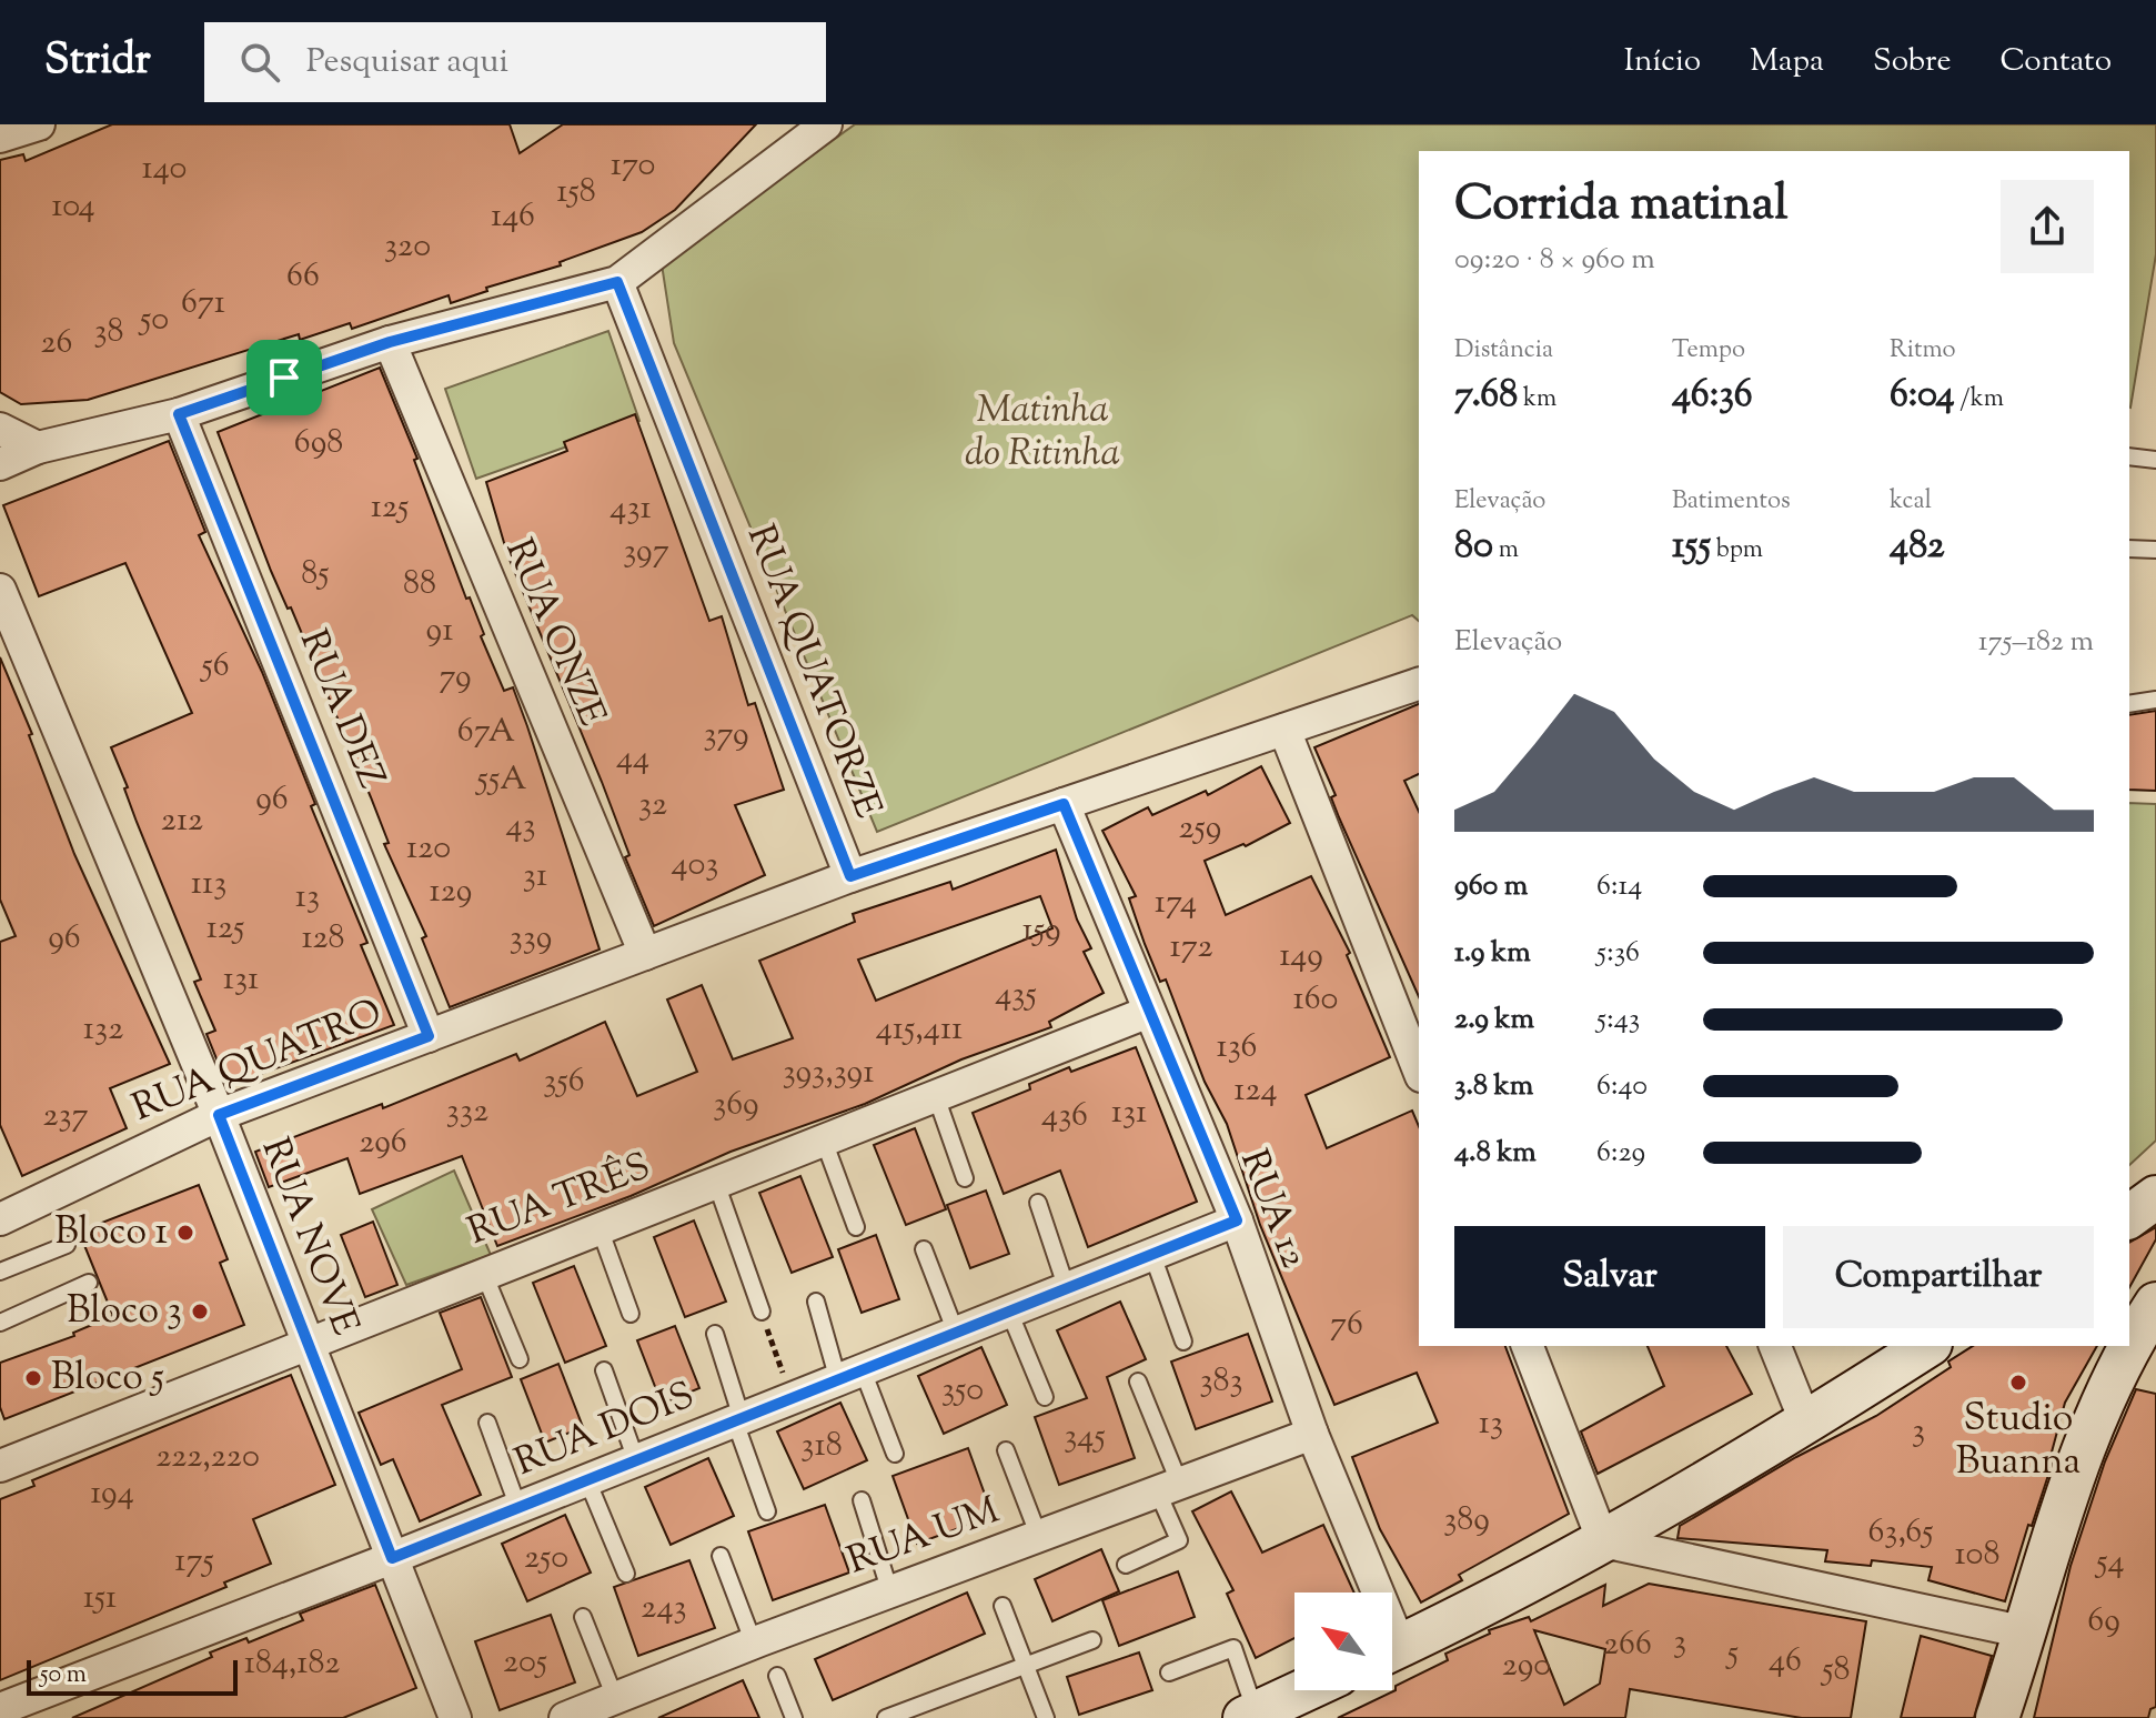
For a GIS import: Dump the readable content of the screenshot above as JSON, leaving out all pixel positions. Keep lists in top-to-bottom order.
{
  "streets": {
    "street": [
      "RUA ONZE",
      "RUA QUATORZE",
      "RUA DEZ",
      "RUA QUATRO",
      "RUA TRÊS",
      "RUA 12",
      "RUA NOVE",
      "RUA DOIS",
      "RUA UM"
    ]
  },
  "crossings": [
    ["RUA ONZE", "RUA QUATRO"],
    ["RUA QUATORZE", "RUA QUATRO"],
    ["RUA QUATORZE", "RUA 12"],
    ["RUA DEZ", "RUA QUATRO"],
    ["RUA QUATRO", "RUA NOVE"],
    ["RUA TRÊS", "RUA 12"],
    ["RUA TRÊS", "RUA NOVE"],
    ["RUA 12", "RUA DOIS"],
    ["RUA 12", "RUA UM"],
    ["RUA NOVE", "RUA DOIS"]
  ],
  "parks": ["Matinha do Ritinha"],
  "places": [
    "Bloco 1",
    "Bloco 3",
    "Bloco 5",
    "Studio Buanna"
  ],
  "house_numbers": [
    "170",
    "140",
    "158",
    "104",
    "146",
    "320",
    "66",
    "671",
    "50",
    "38",
    "26",
    "698",
    "125",
    "431",
    "397",
    "85",
    "88",
    "91",
    "56",
    "79",
    "67A",
    "379",
    "44",
    "55A",
    "96",
    "32",
    "212",
    "43",
    "259",
    "120",
    "403",
    "31",
    "113",
    "129",
    "13",
    "174",
    "125",
    "159",
    "96",
    "128",
    "339",
    "172",
    "149",
    "131",
    "435",
    "160",
    "132",
    "415,411",
    "136",
    "393,391",
    "356",
    "124",
    "369",
    "332",
    "131",
    "237",
    "436",
    "296",
    "76",
    "383",
    "350",
    "13",
    "3",
    "345",
    "318",
    "222,220",
    "194",
    "389",
    "63,65",
    "108",
    "250",
    "175",
    "54",
    "151",
    "243",
    "69",
    "3",
    "266",
    "5",
    "46",
    "205",
    "184,182",
    "290",
    "58"
  ],
  "scale_bar": "50 m",
  "north": "top left",
  "page": {
    "header": "Stridr",
    "search": "Pesquisar aqui",
    "nav": [
      "Início",
      "Mapa",
      "Sobre",
      "Contato"
    ],
    "heading": ["Corrida matinal", "09:20 · 8 × 960 m"],
    "stats": [
      ["Distância", "7.68 km"],
      ["Tempo", "46:36"],
      ["Ritmo", "6:04 /km"],
      ["Elevação", "80 m"],
      ["Batimentos", "155 bpm"],
      ["kcal", "482"]
    ],
    "chart": ["Elevação", "175–182 m"],
    "list": [
      {
        "name": "960 m",
        "note": "6:14"
      },
      {
        "name": "1.9 km",
        "note": "5:36"
      },
      {
        "name": "2.9 km",
        "note": "5:43"
      },
      {
        "name": "3.8 km",
        "note": "6:40"
      },
      {
        "name": "4.8 km",
        "note": "6:29"
      }
    ],
    "buttons": ["Salvar", "Compartilhar"],
    "scale": "50 m"
  }
}
